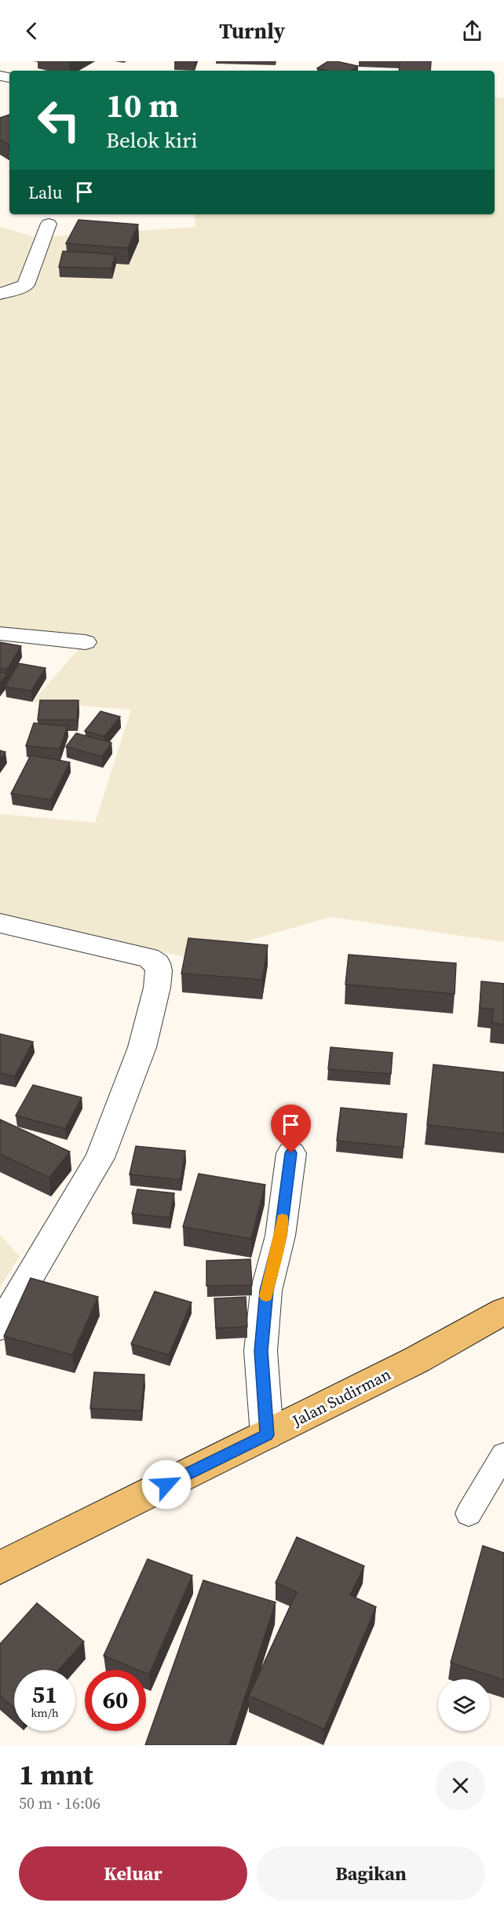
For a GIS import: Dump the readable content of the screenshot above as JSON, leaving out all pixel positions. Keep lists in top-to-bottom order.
{
  "streets": {
    "main road": ["Jalan Sudirman"]
  },
  "page": {
    "header": "Turnly",
    "turn": ["10 m", "Belok kiri"],
    "then": "Lalu",
    "speed": "51 km/h",
    "limit": "60",
    "heading": ["1 mnt", "50 m · 16:06"],
    "buttons": ["Keluar", "Bagikan"]
  }
}
